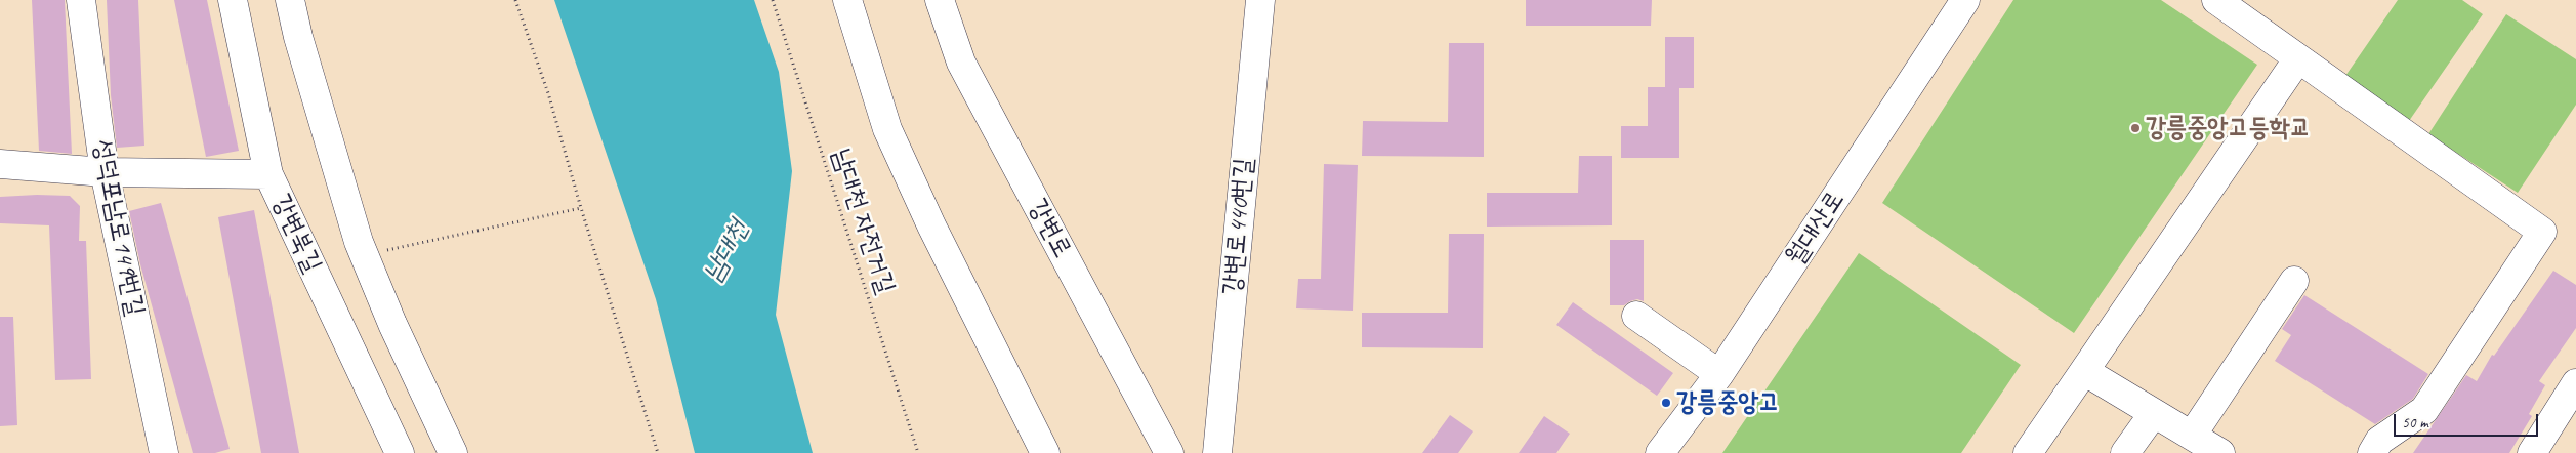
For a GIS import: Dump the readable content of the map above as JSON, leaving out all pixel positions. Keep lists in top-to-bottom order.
{
  "streets": {
    "street": [
      "강변로440번길",
      "성덕포남로149번길",
      "강변로",
      "월대산로",
      "강변북길"
    ],
    "path": ["남대천 자전거길"]
  },
  "water": ["남대천"],
  "places": ["강릉중앙고등학교", "강릉중앙고"],
  "scale_bar": "50 m"
}
